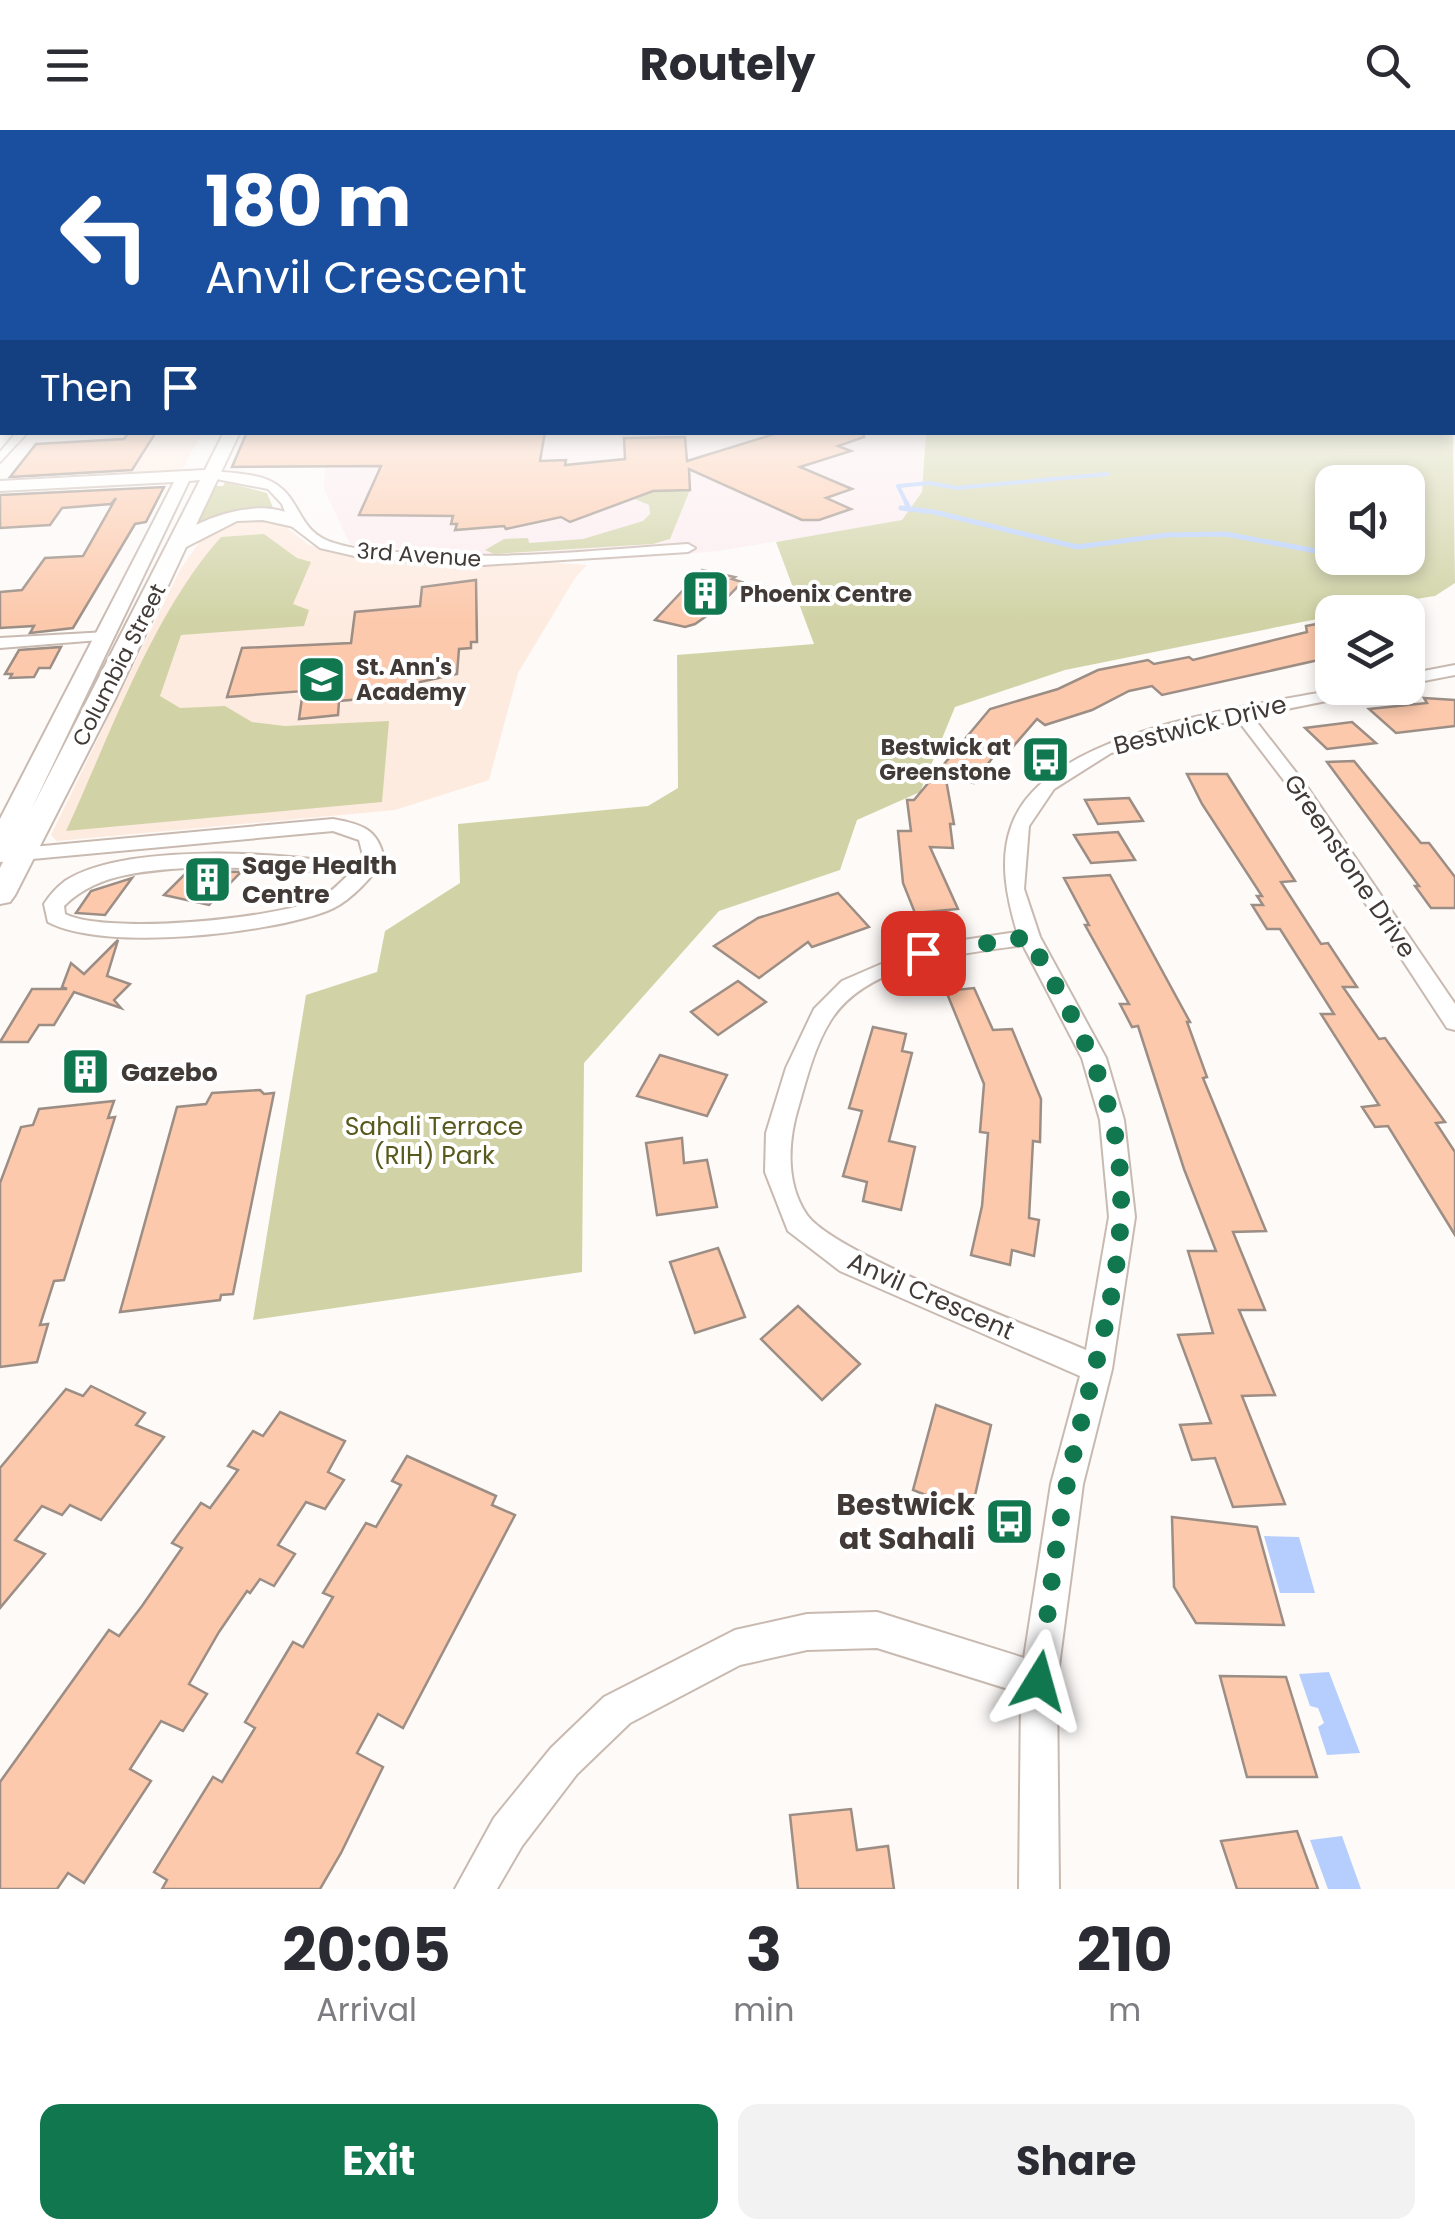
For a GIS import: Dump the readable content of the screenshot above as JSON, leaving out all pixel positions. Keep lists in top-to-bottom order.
{
  "streets": {
    "main road": ["3rd Avenue", "Columbia Street"],
    "street": ["Bestwick Drive", "Greenstone Drive", "Anvil Crescent"]
  },
  "crossings": [
    ["3rd Avenue", "Columbia Street"],
    ["Bestwick Drive", "Greenstone Drive"],
    ["Bestwick Drive", "Anvil Crescent"]
  ],
  "parks": ["Sahali Terrace (RIH) Park"],
  "places": {
    "building": ["Phoenix Centre", "Sage Health Centre", "Gazebo"],
    "school or university": ["St. Ann's Academy"],
    "bus stop": ["Bestwick at Greenstone", "Bestwick at Sahali"]
  },
  "page": {
    "header": "Routely",
    "turn": ["180 m", "Anvil Crescent"],
    "then": "Then",
    "eta": [
      "20:05",
      "Arrival",
      "3",
      "min",
      "210",
      "m"
    ],
    "buttons": ["Exit", "Share"]
  }
}
